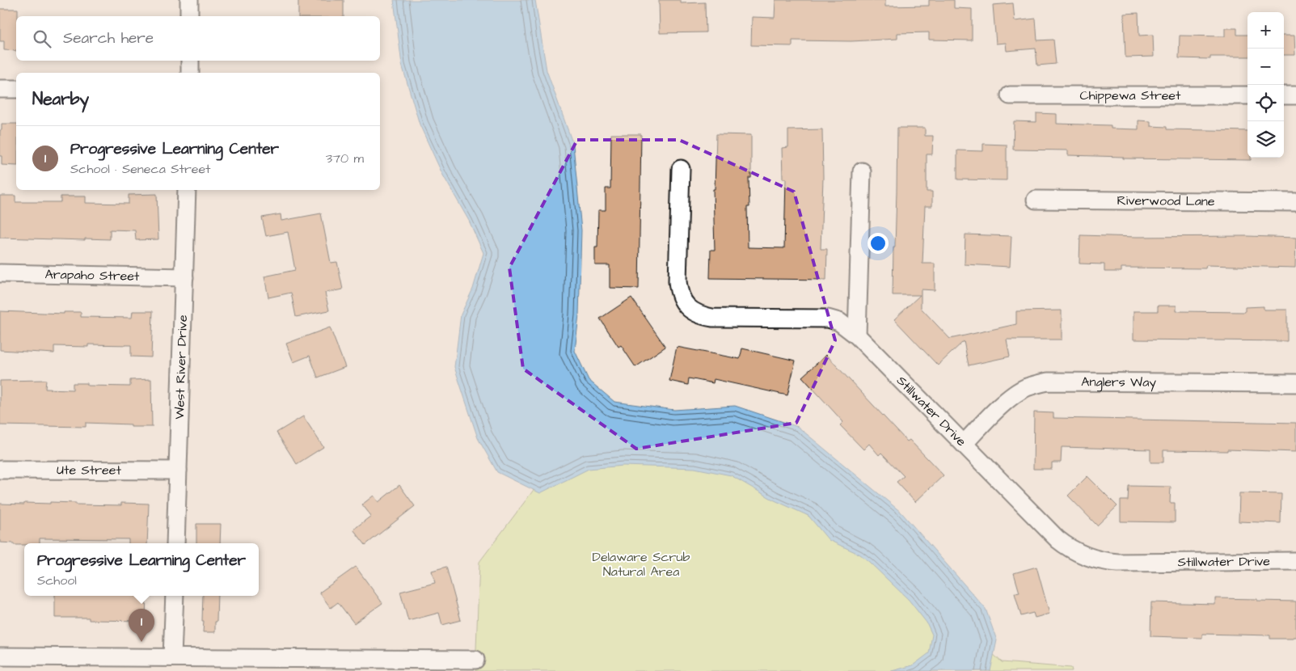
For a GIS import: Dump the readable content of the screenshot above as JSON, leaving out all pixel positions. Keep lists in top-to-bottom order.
{
  "streets": {
    "street": [
      "Chippewa Street",
      "Riverwood Lane",
      "Arapaho Street",
      "West River Drive",
      "Anglers Way",
      "Stillwater Drive",
      "Ute Street"
    ]
  },
  "crossings": [
    ["Arapaho Street", "West River Drive"],
    ["West River Drive", "Ute Street"],
    ["Anglers Way", "Stillwater Drive"]
  ],
  "parks": ["Delaware Scrub Natural Area"],
  "page": {
    "map_buttons": ["+", "−"],
    "search": "Search here",
    "heading": "Nearby",
    "list": [
      {
        "mark": "1",
        "name": "Progressive Learning Center",
        "note": "School · Seneca Street",
        "value": "370 m"
      }
    ],
    "popup": ["Progressive Learning Center", "School"],
    "pins": "1"
  }
}
